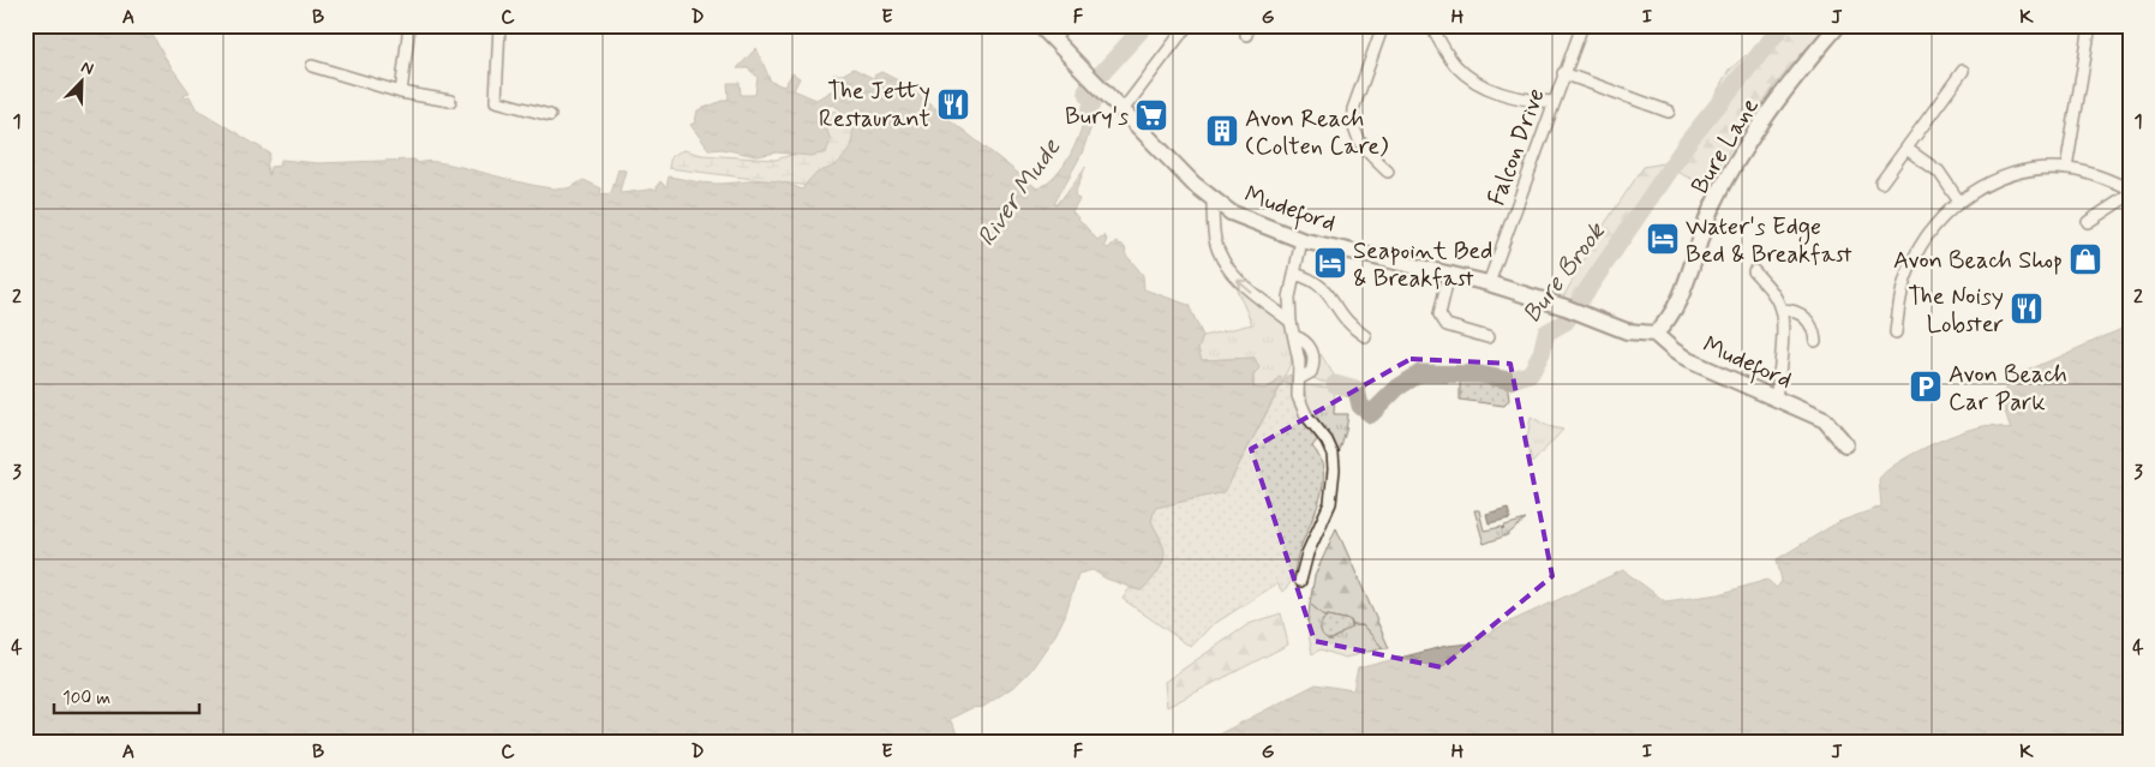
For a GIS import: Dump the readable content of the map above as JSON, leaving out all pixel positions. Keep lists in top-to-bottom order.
{
  "streets": {
    "street": ["Bure Lane", "Falcon Drive", "Mudeford"]
  },
  "crossings": [
    ["Bure Lane", "Mudeford"],
    ["Falcon Drive", "Mudeford"]
  ],
  "water": ["River Mude", "Bure Brook"],
  "places": {
    "restaurant": ["The Jetty Restaurant", "The Noisy Lobster"],
    "supermarket": ["Bury's"],
    "building": ["Avon Reach (Colten Care)"],
    "hotel": ["Water's Edge Bed & Breakfast", "Seapoint Bed & Breakfast"],
    "shop": ["Avon Beach Shop"],
    "parking": ["Avon Beach Car Park"]
  },
  "scale_bar": "100 m",
  "north": "top right",
  "grid": {
    "columns": [
      "A",
      "B",
      "C",
      "D",
      "E",
      "F",
      "G",
      "H",
      "I",
      "J",
      "K"
    ],
    "rows": [
      "1",
      "2",
      "3",
      "4"
    ]
  }
}
